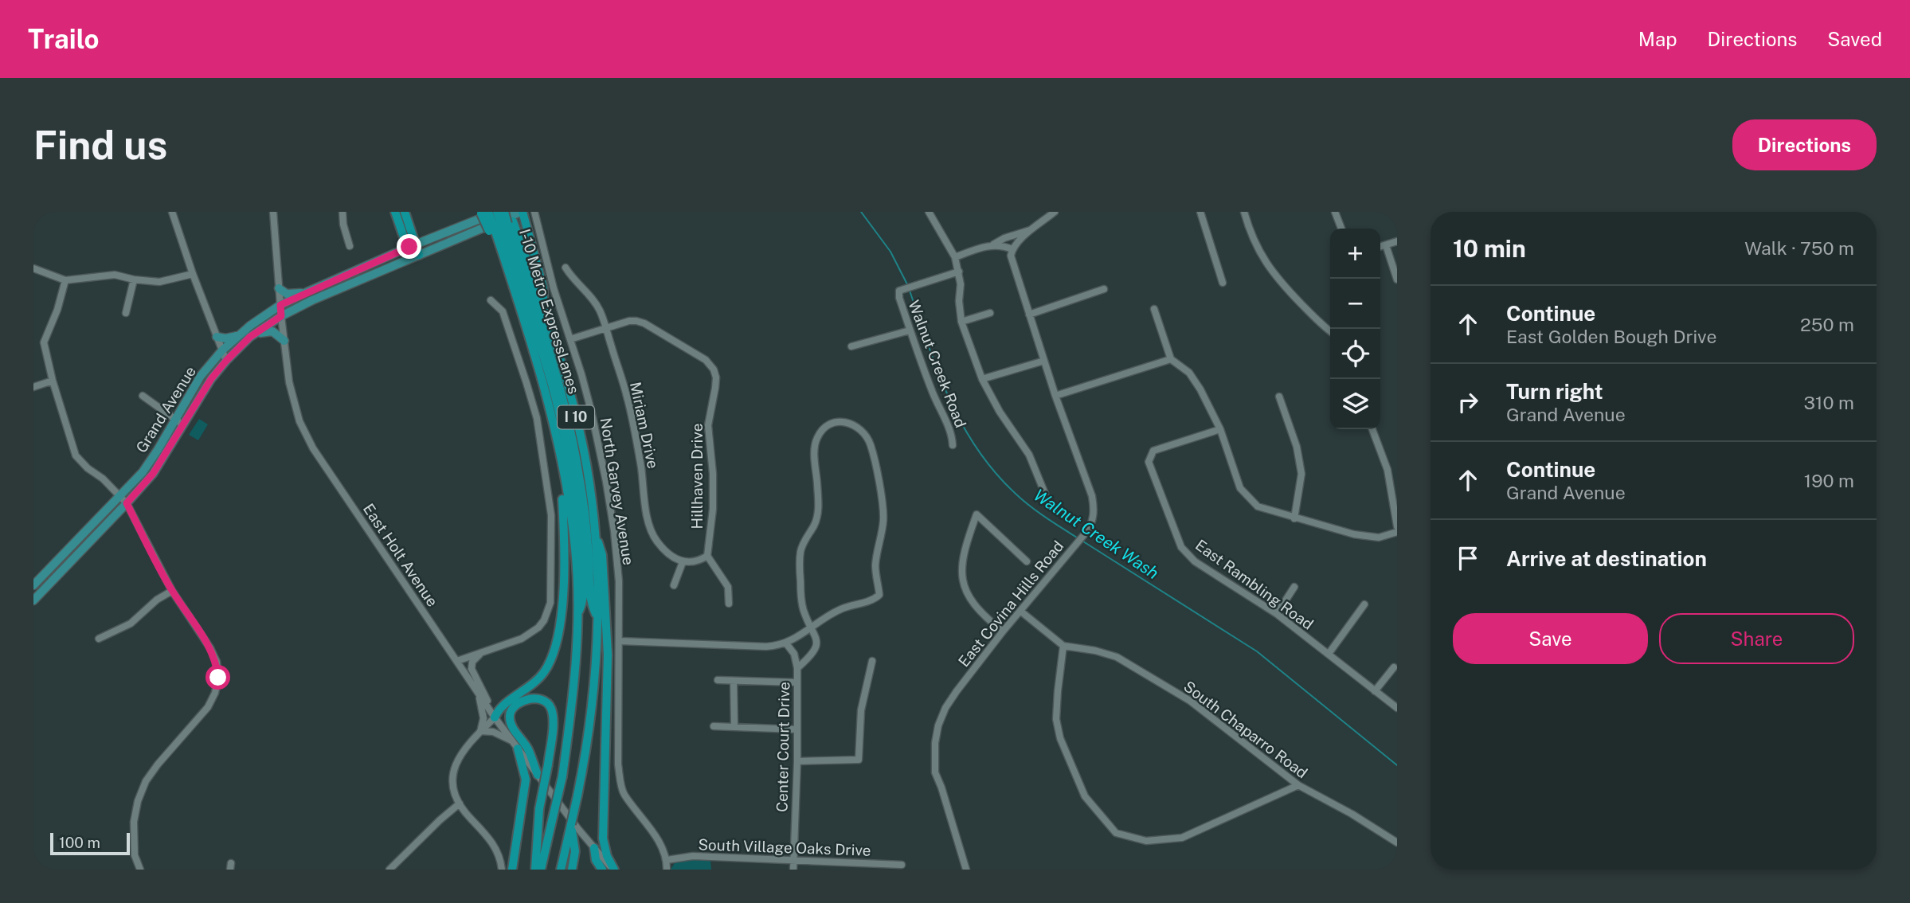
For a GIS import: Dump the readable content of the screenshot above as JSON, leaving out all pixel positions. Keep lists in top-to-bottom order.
{
  "streets": {
    "highway": ["I-10 Metro ExpressLanes", "I 10"],
    "main road": ["Grand Avenue"],
    "street": [
      "Walnut Creek Road",
      "Miriam Drive",
      "Hillhaven Drive",
      "North Garvey Avenue",
      "East Holt Avenue",
      "East Rambling Road",
      "East Covina Hills Road",
      "South Chaparro Road",
      "Center Court Drive",
      "South Village Oaks Drive"
    ]
  },
  "crossings": [
    ["I-10 Metro ExpressLanes", "Grand Avenue"],
    ["I-10 Metro ExpressLanes", "I 10"],
    ["Grand Avenue", "East Holt Avenue"],
    ["Miriam Drive", "Hillhaven Drive"],
    ["Hillhaven Drive", "North Garvey Avenue"],
    ["North Garvey Avenue", "South Village Oaks Drive"],
    ["Center Court Drive", "South Village Oaks Drive"]
  ],
  "water": ["Walnut Creek Wash"],
  "scale_bar": "100 m",
  "page": {
    "header": "Trailo",
    "nav": ["Map", "Directions", "Saved"],
    "buttons": [
      "Directions",
      ["Save", "Share"]
    ],
    "title": "Find us",
    "heading": ["10 min", "Walk · 750 m"],
    "map_buttons": ["+", "−"],
    "list": [
      ["Continue", "East Golden Bough Drive", "250 m"],
      ["Turn right", "Grand Avenue", "310 m"],
      ["Continue", "Grand Avenue", "190 m"],
      "Arrive at destination"
    ],
    "scale": "100 m"
  }
}
